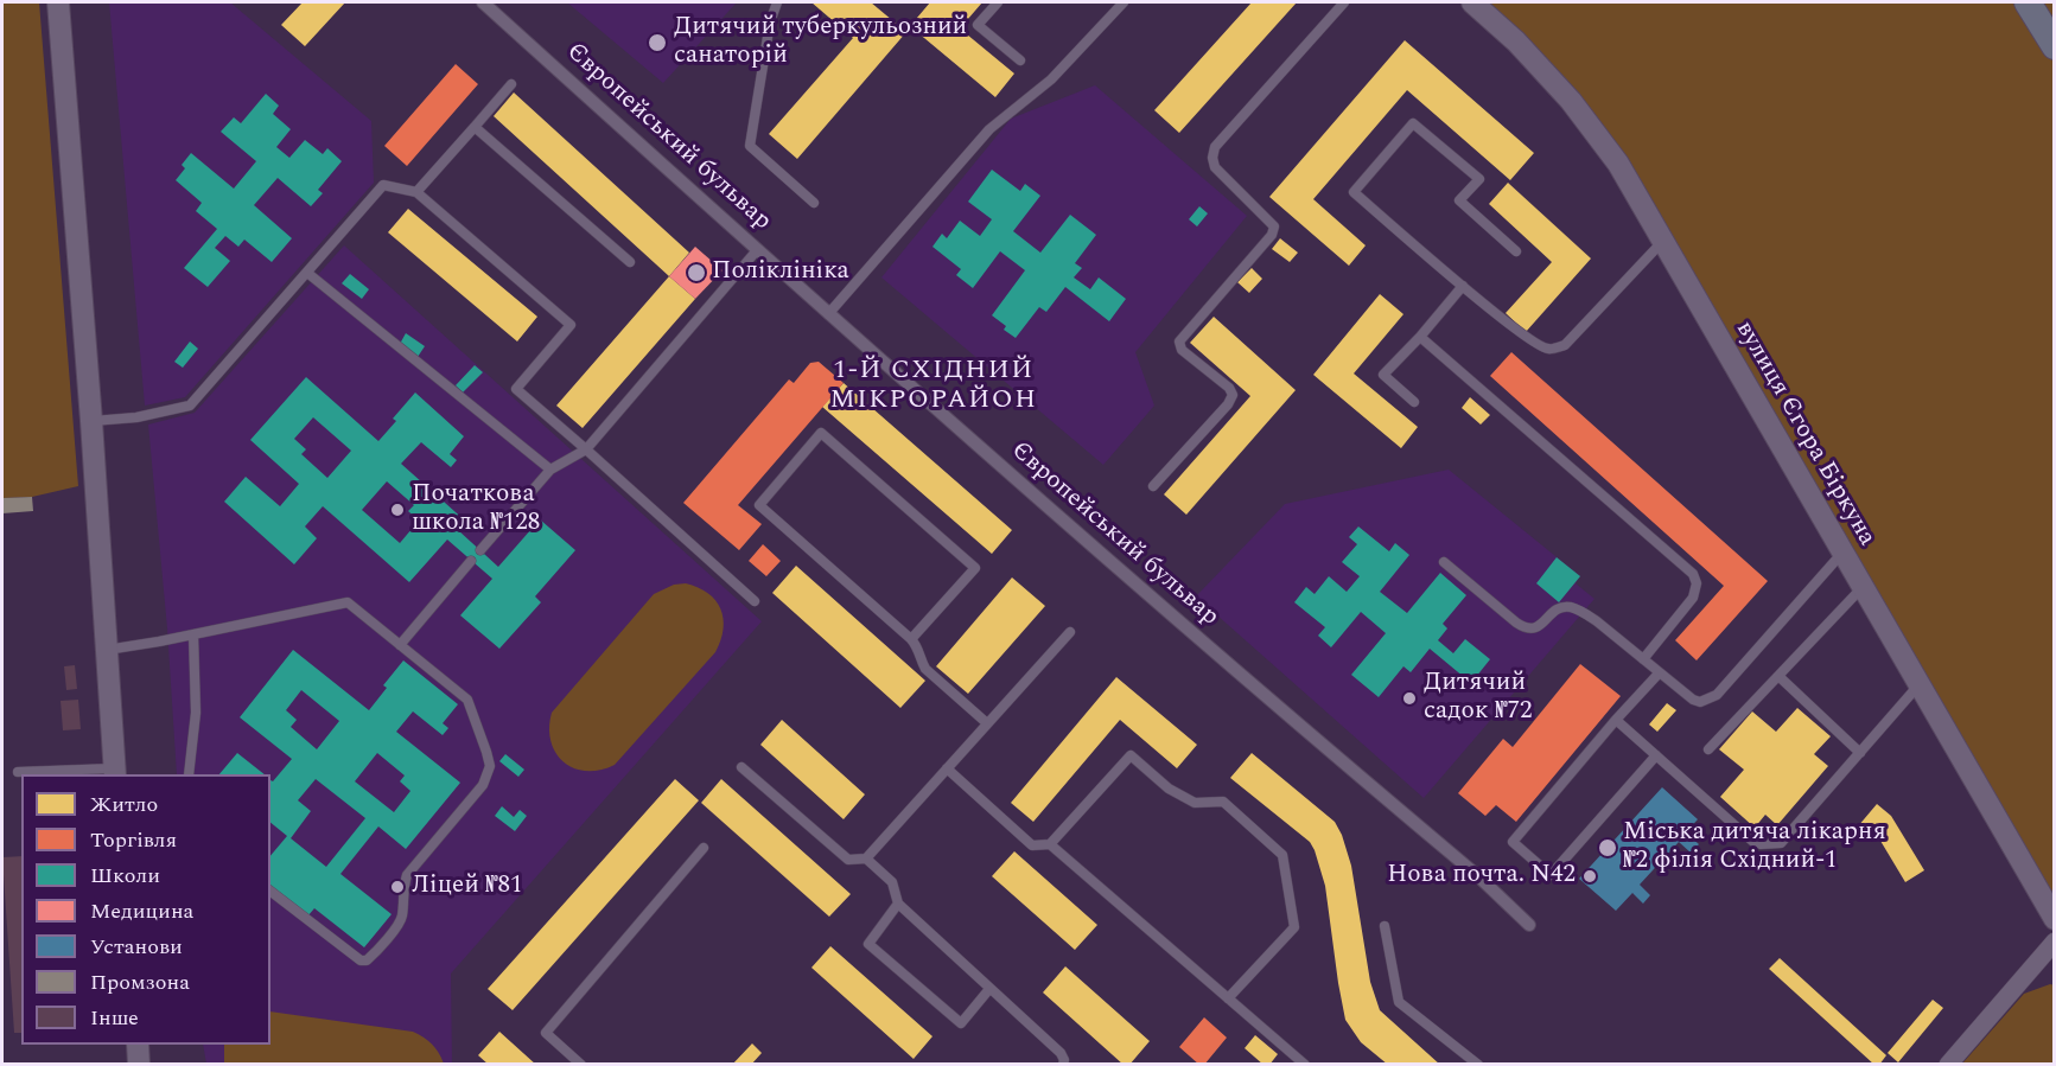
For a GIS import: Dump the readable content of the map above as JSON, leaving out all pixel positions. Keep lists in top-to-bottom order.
{
  "streets": {
    "street": ["Європейський бульвар", "вулиця Єгора Біркуна"]
  },
  "districts": ["1-Й СХІДНИЙ МІКРОРАЙОН"],
  "places": [
    "Дитячий туберкульозний санаторій",
    "Поліклініка",
    "Початкова школа №128",
    "Дитячий садок №72",
    "Міська дитяча лікарня №2 філія Східний-1",
    "Нова почта. N42",
    "Ліцей №81"
  ],
  "legend": [
    "Житло",
    "Торгівля",
    "Школи",
    "Медицина",
    "Установи",
    "Промзона",
    "Інше"
  ]
}
